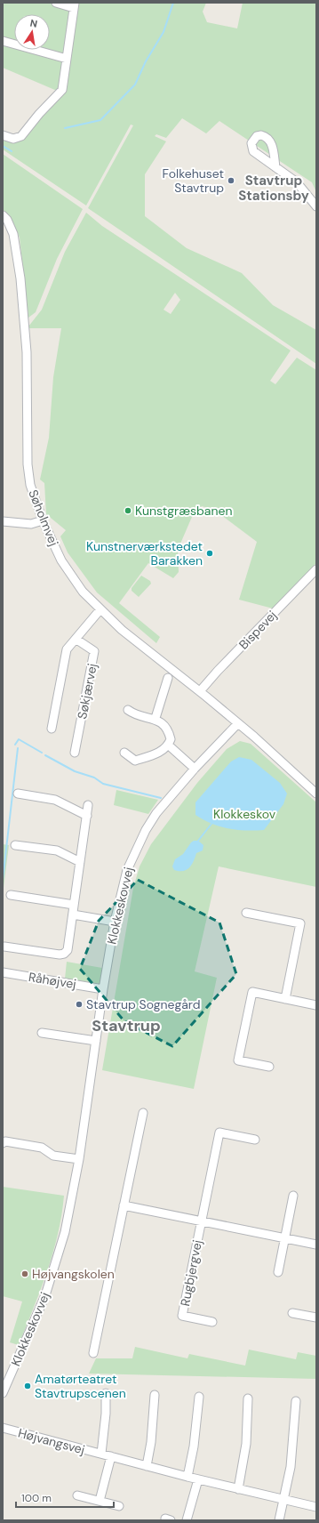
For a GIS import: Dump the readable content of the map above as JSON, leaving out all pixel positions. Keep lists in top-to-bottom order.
{
  "streets": {
    "street": [
      "Søholmvej",
      "Bispevej",
      "Søkjærvej",
      "Klokkeskovvej",
      "Råhøjvej",
      "Rugbjergvej",
      "Højvangsvej"
    ]
  },
  "crossings": [
    ["Søholmvej", "Bispevej"],
    ["Søholmvej", "Klokkeskovvej"],
    ["Klokkeskovvej", "Råhøjvej"]
  ],
  "districts": ["Stavtrup Stationsby", "Stavtrup"],
  "parks": ["Klokkeskov"],
  "places": [
    "Folkehuset Stavtrup",
    "Kunstgræsbanen",
    "Kunstnerværkstedet Barakken",
    "Stavtrup Sognegård",
    "Højvangskolen",
    "Amatørteatret Stavtrupscenen"
  ],
  "scale_bar": "100 m",
  "north": "top"
}
